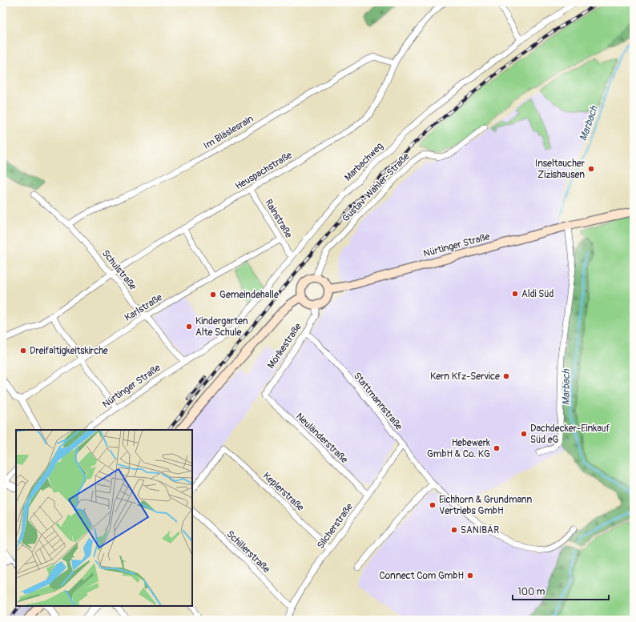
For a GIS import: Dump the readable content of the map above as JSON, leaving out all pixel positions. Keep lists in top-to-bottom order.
{
  "streets": {
    "main road": ["Nürtinger Straße"],
    "street": [
      "Im Bläslesrain",
      "Marbachweg",
      "Heuspachstraße",
      "Gustav-Wahler-Straße",
      "Rainstraße",
      "Schulstraße",
      "Karlstraße",
      "Mörikestraße",
      "Stattmannstraße",
      "Neuländerstraße",
      "Keplerstraße",
      "Silcherstraße",
      "Schillerstraße"
    ]
  },
  "crossings": [
    ["Im Bläslesrain", "Heuspachstraße"],
    ["Im Bläslesrain", "Schulstraße"],
    ["Marbachweg", "Rainstraße"],
    ["Marbachweg", "Nürtinger Straße"],
    ["Heuspachstraße", "Rainstraße"],
    ["Heuspachstraße", "Schulstraße"],
    ["Gustav-Wahler-Straße", "Nürtinger Straße"],
    ["Gustav-Wahler-Straße", "Mörikestraße"],
    ["Rainstraße", "Karlstraße"],
    ["Nürtinger Straße", "Schulstraße"],
    ["Nürtinger Straße", "Mörikestraße"],
    ["Schulstraße", "Karlstraße"],
    ["Mörikestraße", "Stattmannstraße"],
    ["Mörikestraße", "Neuländerstraße"],
    ["Stattmannstraße", "Silcherstraße"],
    ["Neuländerstraße", "Silcherstraße"],
    ["Keplerstraße", "Silcherstraße"],
    ["Silcherstraße", "Schillerstraße"]
  ],
  "water": ["Marbach"],
  "places": [
    "Inseltaucher Zizishausen",
    "Aldi Süd",
    "Gemeindehalle",
    "Kindergarten Alte Schule",
    "Dreifaltigkeitskirche",
    "Kern Kfz-Service",
    "Dachdecker-Einkauf Süd eG",
    "Hebewerk GmbH & Co. KG",
    "Eichhorn & Grundmann Vertriebs GmbH",
    "SANIBÄR",
    "Connect Com GmbH"
  ],
  "scale_bar": "100 m"
}
